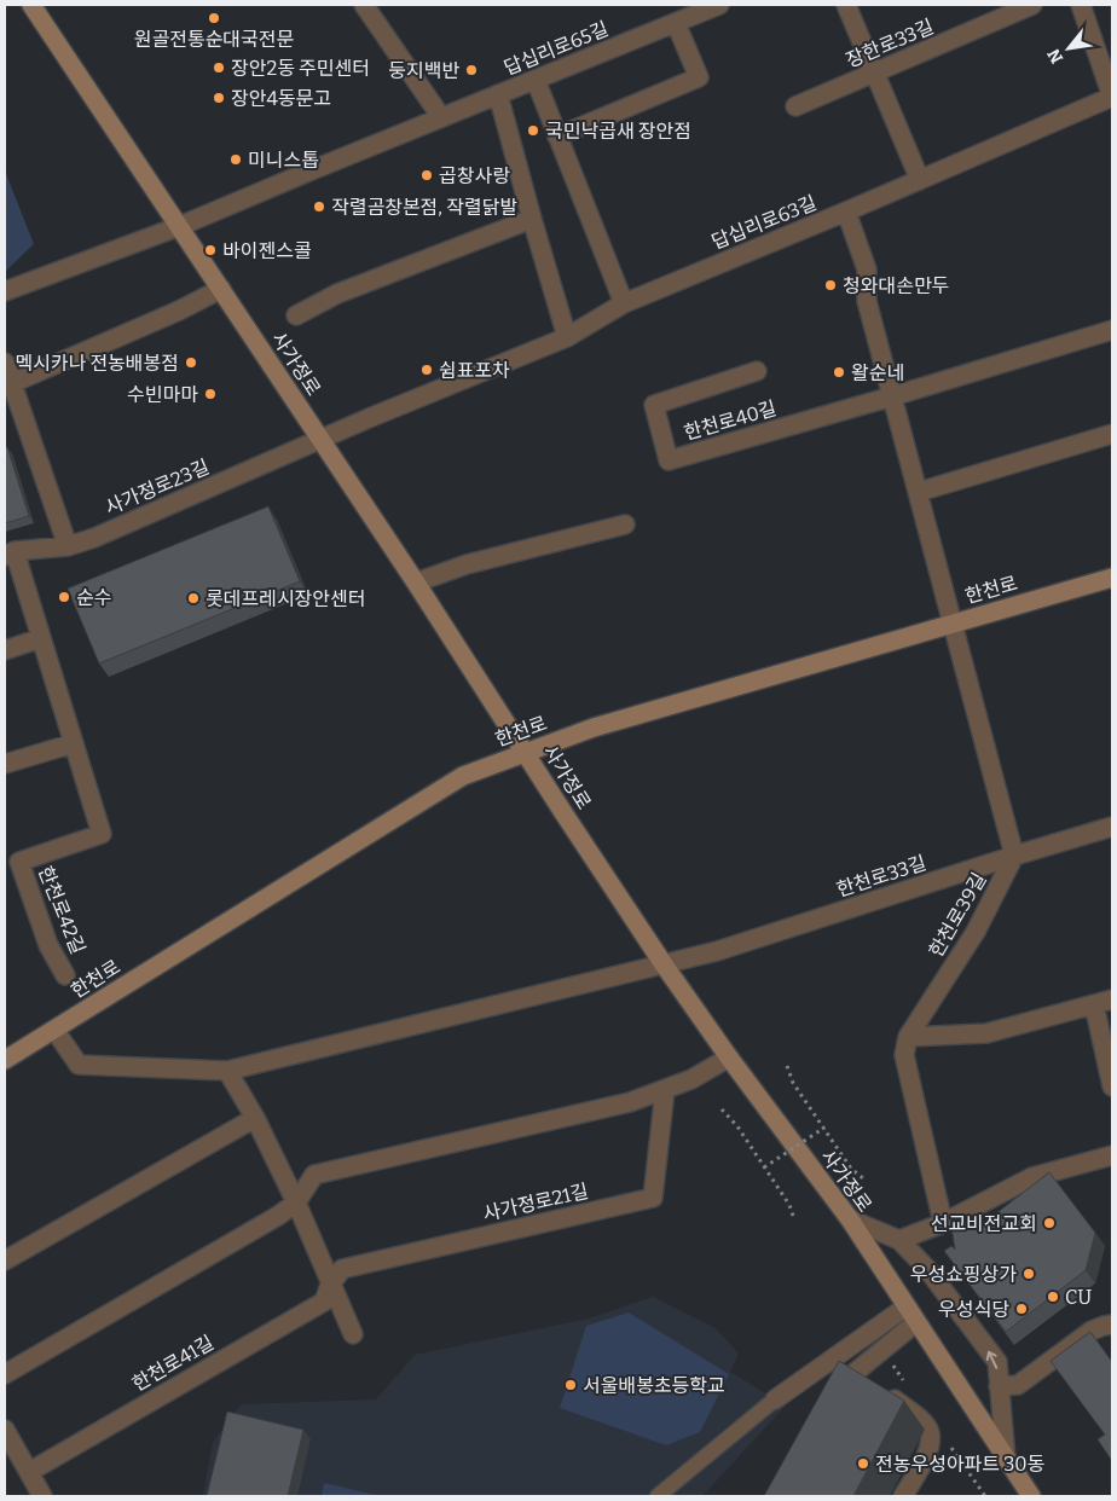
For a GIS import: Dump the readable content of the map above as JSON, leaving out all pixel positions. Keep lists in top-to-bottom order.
{
  "streets": {
    "main road": ["사가정로", "한천로"],
    "street": [
      "장한로33길",
      "답십리로65길",
      "답십리로63길",
      "한천로40길",
      "사가정로23길",
      "한천로33길",
      "한천로42길",
      "한천로39길",
      "사가정로21길",
      "한천로41길"
    ]
  },
  "crossings": [
    ["답십리로65길", "사가정로"],
    ["답십리로63길", "사가정로"],
    ["답십리로63길", "사가정로23길"],
    ["사가정로", "사가정로23길"],
    ["사가정로", "한천로"],
    ["사가정로", "한천로33길"],
    ["사가정로23길", "한천로42길"],
    ["한천로33길", "한천로39길"],
    ["사가정로21길", "한천로41길"]
  ],
  "places": [
    "원골전통순대국전문",
    "장안2동 주민센터",
    "둥지백반",
    "장안4동문고",
    "국민낙곱새 장안점",
    "미니스톱",
    "곱창사랑",
    "작렬곰창본점, 작렬닭발",
    "바이젠스콜",
    "청와대손만두",
    "멕시카나 전농배봉점",
    "쉼표포차",
    "왈순네",
    "수빈마마",
    "순수",
    "롯데프레시장안센터",
    "선교비전교회",
    "우성쇼핑상가",
    "CU",
    "우성식당",
    "서울배봉초등학교",
    "전농우성아파트 30동"
  ],
  "north": "bottom left"
}
